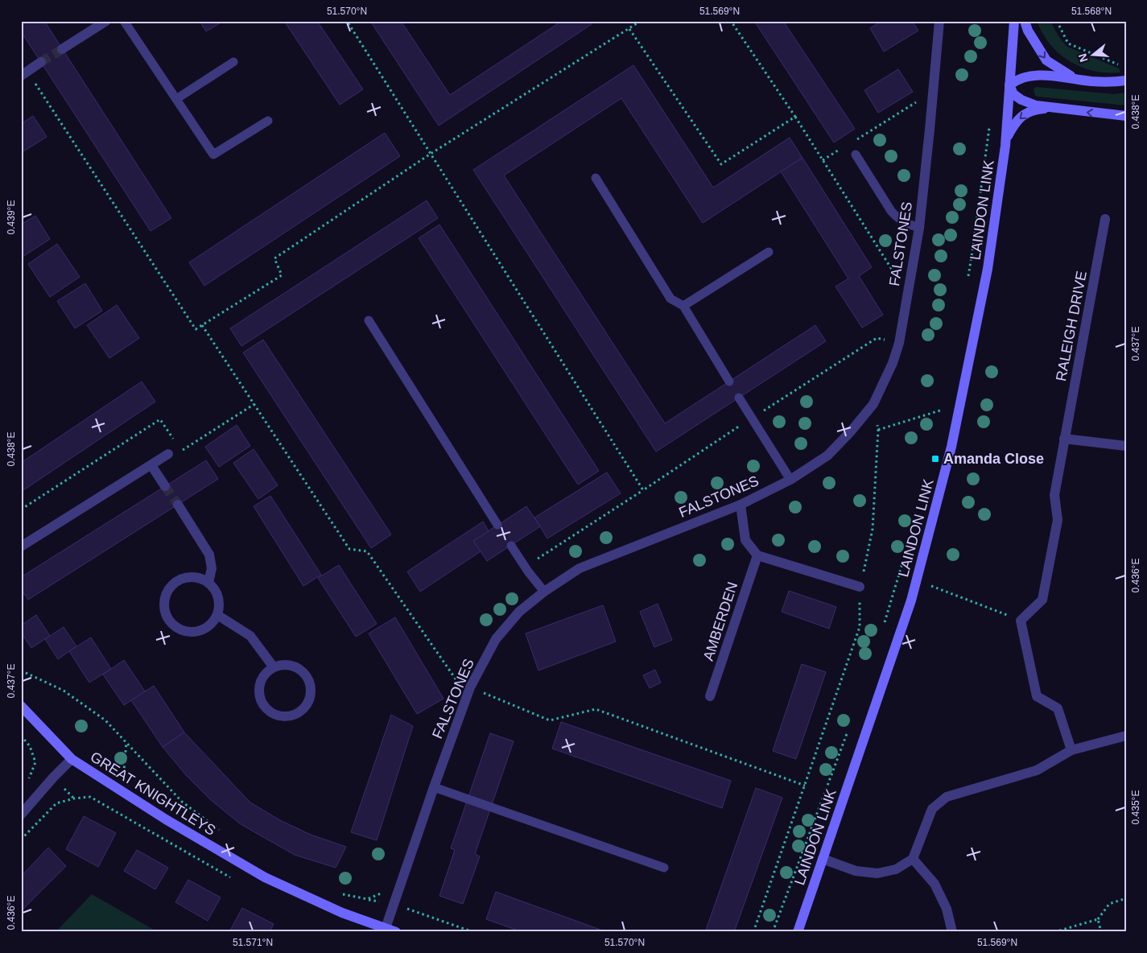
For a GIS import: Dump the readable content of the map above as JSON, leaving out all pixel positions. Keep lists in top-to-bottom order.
{
  "streets": {
    "street": [
      "LAINDON LINK",
      "FALSTONES",
      "RALEIGH DRIVE",
      "AMBERDEN",
      "GREAT KNIGHTLEYS"
    ]
  },
  "crossings": [
    ["FALSTONES", "GREAT KNIGHTLEYS"]
  ],
  "places": {
    "transit": ["Amanda Close"]
  },
  "north": "left",
  "coordinates": [
    "51.570°N",
    "51.569°N",
    "51.568°N",
    "0.438°E",
    "0.439°E",
    "0.437°E",
    "0.436°E",
    "0.435°E",
    "51.571°N"
  ]
}
